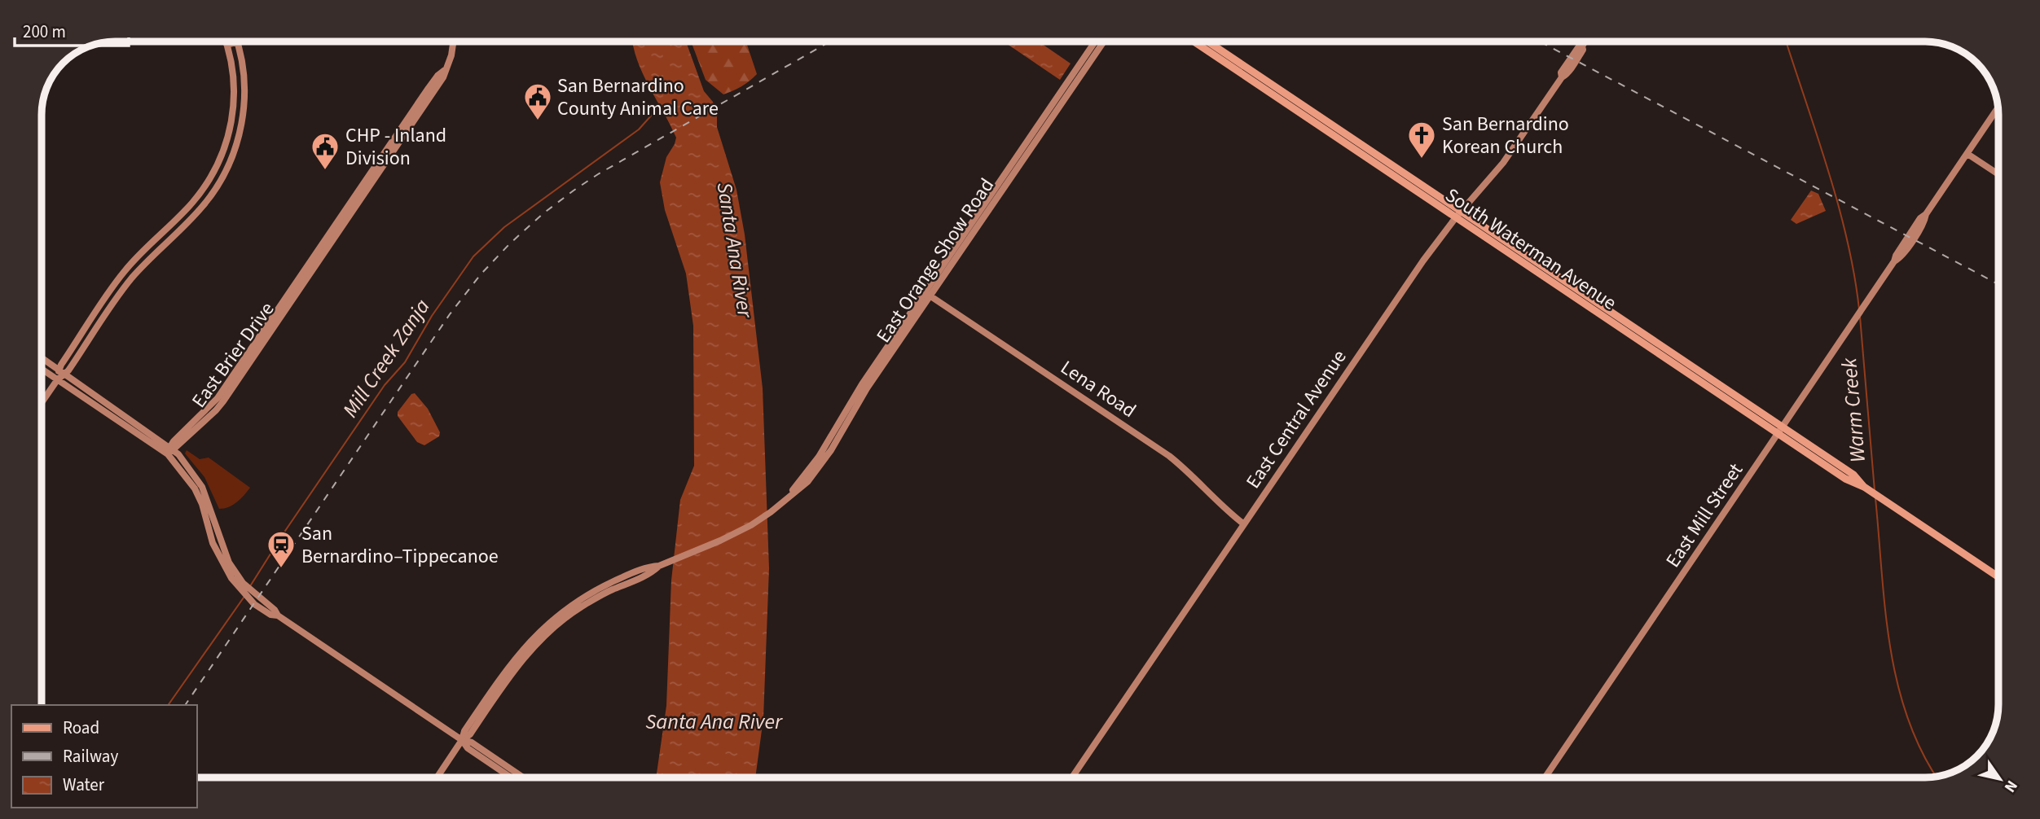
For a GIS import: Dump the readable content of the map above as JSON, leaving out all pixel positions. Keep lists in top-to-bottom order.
{
  "streets": {
    "main road": [
      "South Waterman Avenue",
      "East Orange Show Road",
      "East Brier Drive",
      "Lena Road",
      "East Central Avenue",
      "East Mill Street"
    ]
  },
  "crossings": [
    ["South Waterman Avenue", "East Central Avenue"],
    ["South Waterman Avenue", "East Mill Street"],
    ["East Orange Show Road", "Lena Road"],
    ["Lena Road", "East Central Avenue"]
  ],
  "water": ["Santa Ana River", "Mill Creek Zanja", "Warm Creek"],
  "places": {
    "public building": ["San Bernardino County Animal Care", "CHP - Inland Division"],
    "church": ["San Bernardino Korean Church"],
    "station": ["San Bernardino–Tippecanoe"]
  },
  "legend": ["Road", "Railway", "Water"],
  "scale_bar": "200 m",
  "north": "bottom right"
}
